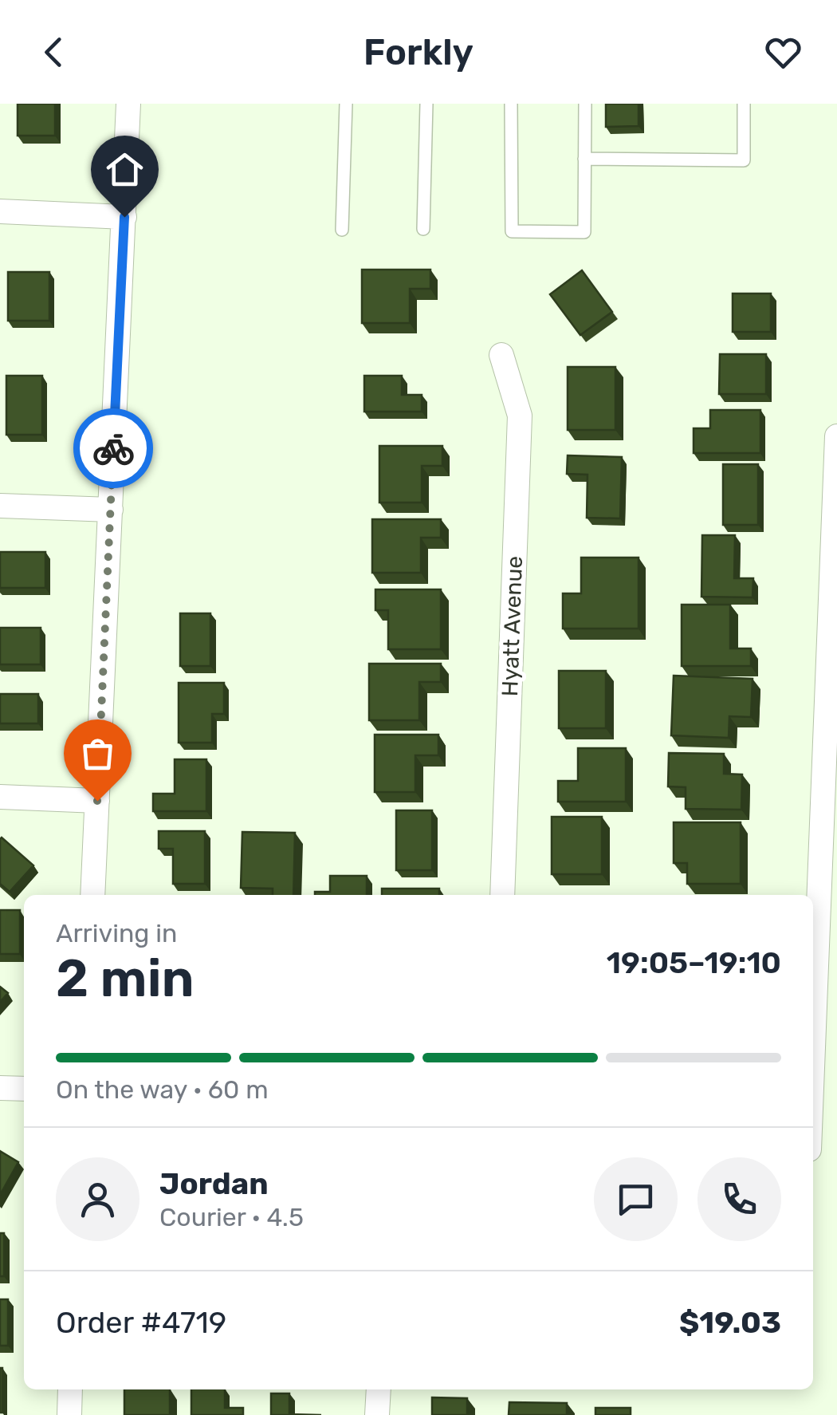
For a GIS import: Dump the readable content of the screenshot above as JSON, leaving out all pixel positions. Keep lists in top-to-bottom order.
{
  "streets": {
    "street": ["Hyatt Avenue"]
  },
  "page": {
    "header": "Forkly",
    "heading": ["2 min", "Arriving in", "19:05–19:10"],
    "panel": [
      "Jordan",
      "Courier · 4.5",
      "Order #4719",
      "$19.03"
    ],
    "bar": "On the way · 60 m"
  }
}
